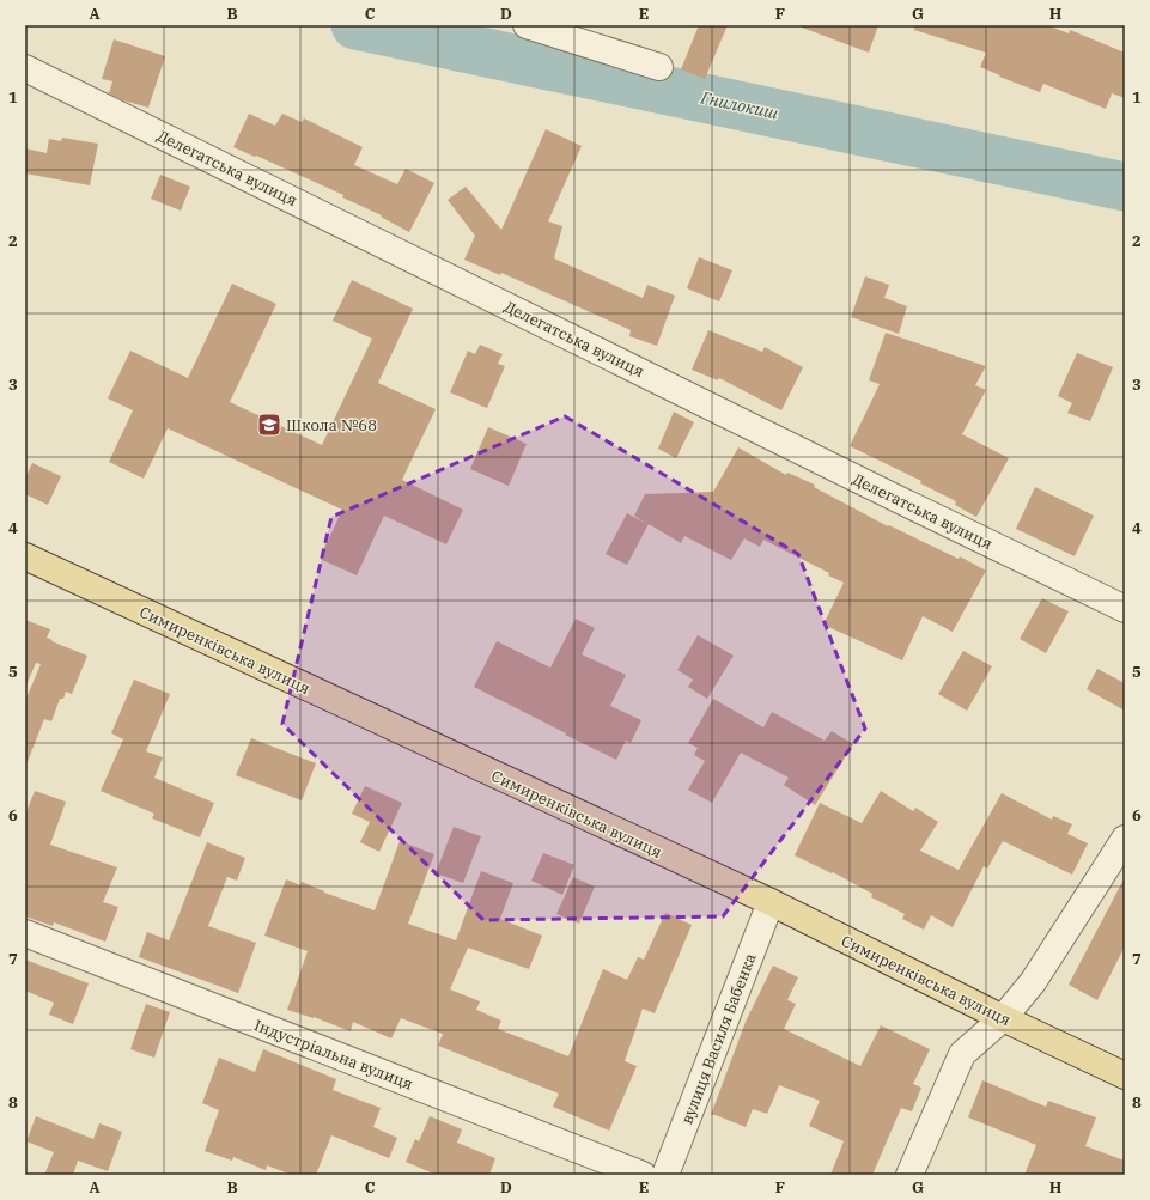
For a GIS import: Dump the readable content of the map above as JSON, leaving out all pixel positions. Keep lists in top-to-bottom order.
{
  "streets": {
    "main road": ["Симиренківська вулиця"],
    "street": ["Делегатська вулиця", "вулиця Василя Бабенка", "Індустріальна вулиця"]
  },
  "crossings": [
    ["Симиренківська вулиця", "вулиця Василя Бабенка"]
  ],
  "water": ["Гнилокиш"],
  "places": {
    "school or university": ["Школа №68"]
  },
  "grid": {
    "columns": [
      "A",
      "B",
      "C",
      "D",
      "E",
      "F",
      "G",
      "H"
    ],
    "rows": [
      "1",
      "2",
      "3",
      "4",
      "5",
      "6",
      "7",
      "8"
    ]
  }
}
